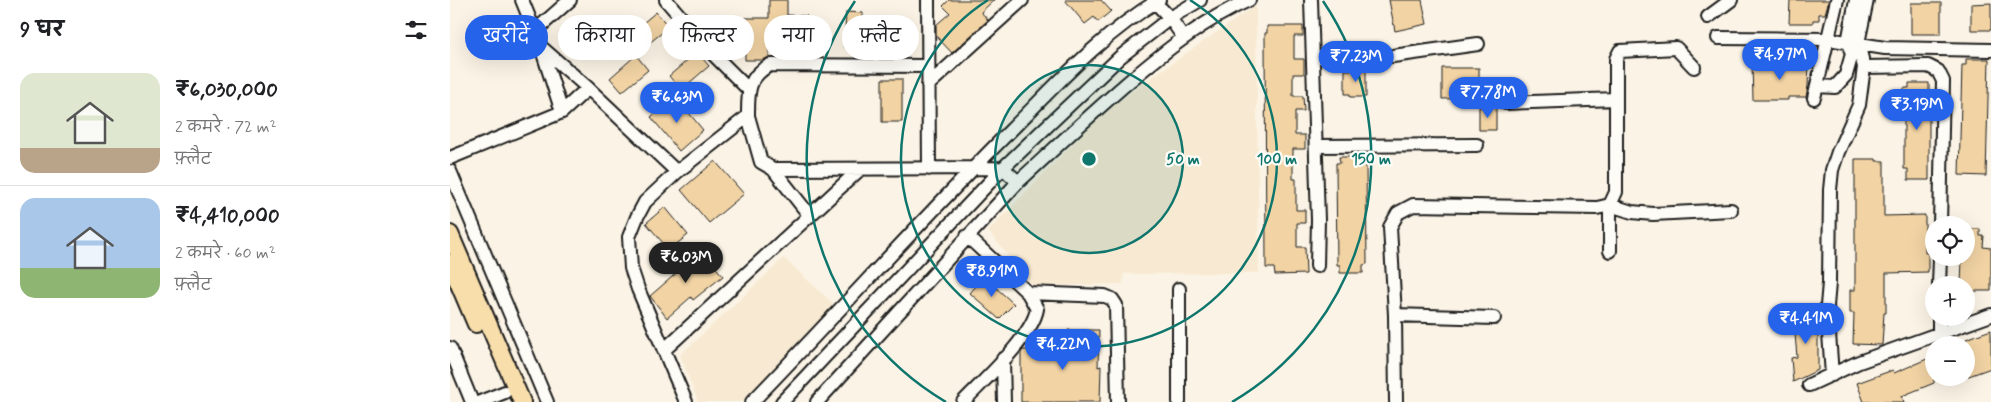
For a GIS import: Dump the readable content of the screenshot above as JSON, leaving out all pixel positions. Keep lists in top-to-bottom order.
{
  "page": {
    "heading": "9 घर",
    "chip": [
      "खरीदें",
      "किराया",
      "फ़िल्टर",
      "नया",
      "फ़्लैट"
    ],
    "price": [
      "₹4.97M",
      "₹7.23M",
      "₹7.78M",
      "₹6.63M",
      "₹3.19M",
      "₹6.03M",
      "₹8.91M",
      "₹4.41M",
      "₹4.22M"
    ],
    "list": [
      {
        "name": "₹6,030,000",
        "note": "2 कमरे · 72 m² · फ़्लैट"
      },
      {
        "name": "₹4,410,000",
        "note": "2 कमरे · 60 m² · फ़्लैट"
      }
    ],
    "map_buttons": ["+", "−"]
  },
  "rings": ["50 m", "100 m", "150 m"]
}
